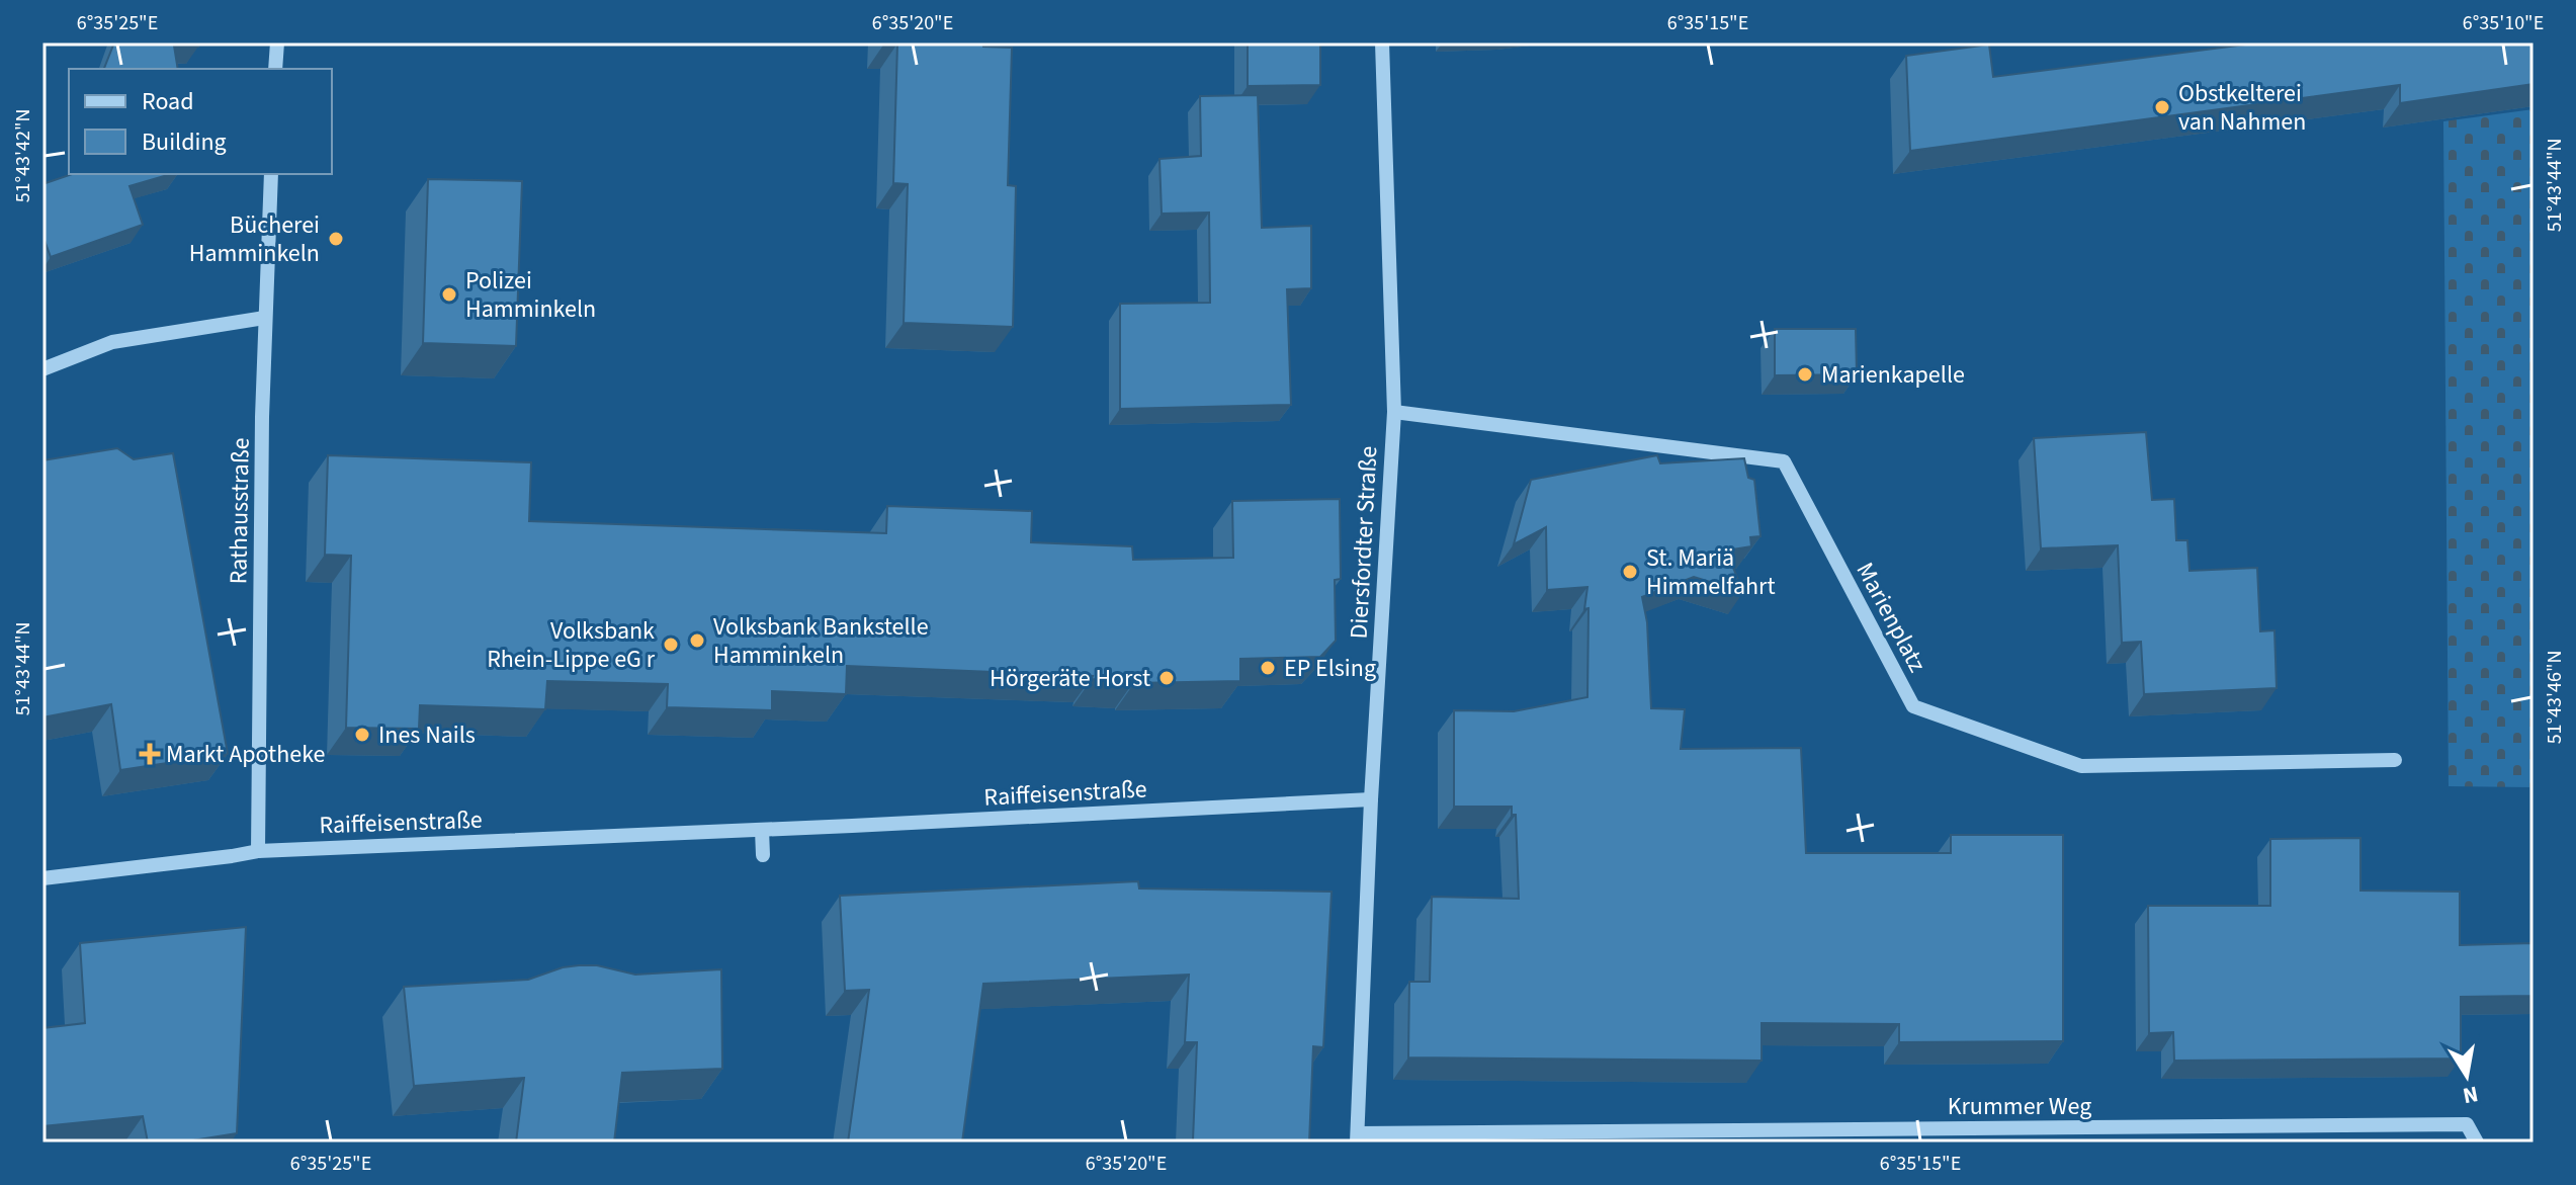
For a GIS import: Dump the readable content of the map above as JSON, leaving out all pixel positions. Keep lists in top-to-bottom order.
{
  "streets": {
    "street": [
      "Rathausstraße",
      "Diersfordter Straße",
      "Marienplatz",
      "Raiffeisenstraße",
      "Krummer Weg"
    ]
  },
  "crossings": [
    ["Rathausstraße", "Raiffeisenstraße"],
    ["Diersfordter Straße", "Marienplatz"],
    ["Diersfordter Straße", "Raiffeisenstraße"],
    ["Diersfordter Straße", "Krummer Weg"]
  ],
  "places": {
    "other": [
      "Obstkelterei van Nahmen",
      "Bücherei Hamminkeln",
      "Polizei Hamminkeln",
      "Marienkapelle",
      "St. Mariä Himmelfahrt",
      "Volksbank Bankstelle Hamminkeln",
      "Volksbank Rhein-Lippe eG r",
      "EP Elsing",
      "Hörgeräte Horst",
      "Ines Nails"
    ],
    "health": ["Markt Apotheke"]
  },
  "legend": ["Road", "Building"],
  "north": "bottom",
  "coordinates": [
    "6°35'25\"E",
    "6°35'20\"E",
    "6°35'15\"E",
    "6°35'10\"E",
    "51°43'42\"N",
    "51°43'44\"N",
    "51°43'46\"N"
  ]
}
